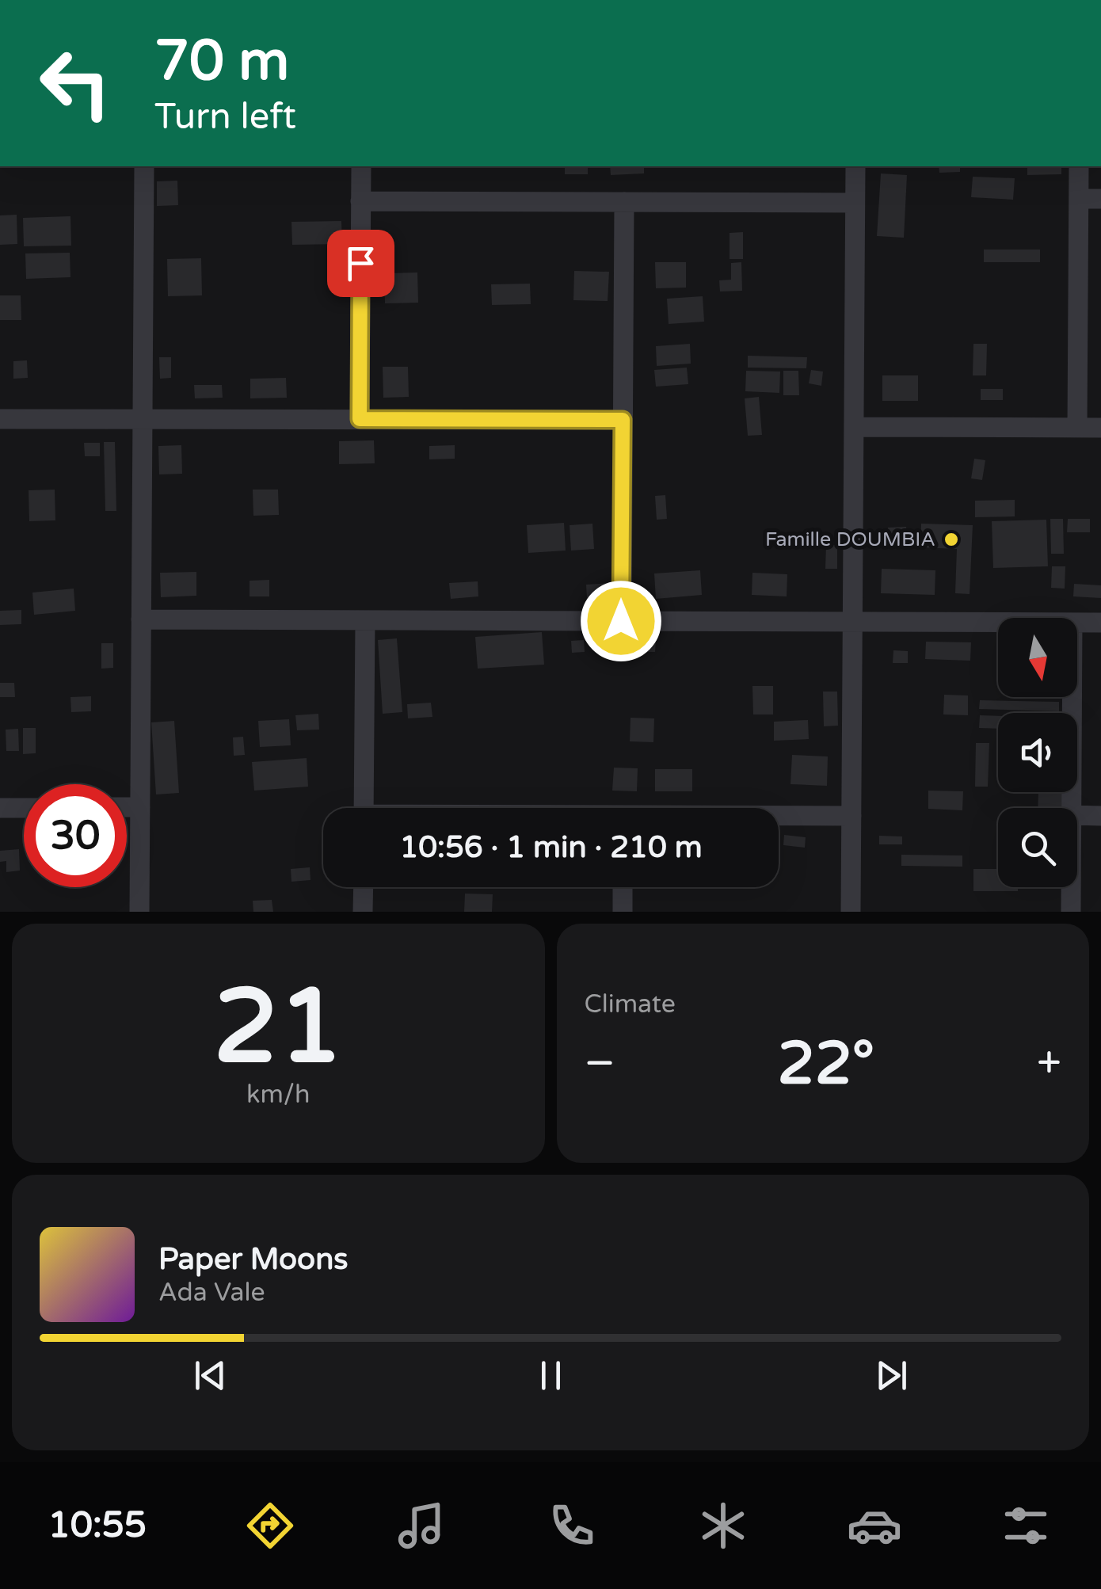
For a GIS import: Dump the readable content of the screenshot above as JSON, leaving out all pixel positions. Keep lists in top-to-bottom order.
{
  "places": ["Famille DOUMBIA"],
  "north": "bottom",
  "page": {
    "turn": ["70 m", "Turn left"],
    "limit": "30",
    "trip": "10:56 · 1 min · 210 m",
    "tile": [
      ["21", "km/h"],
      "Climate"
    ],
    "heat": ["−", "22°", "+"],
    "song": ["Paper Moons", "Ada Vale"],
    "tabs": "10:55"
  }
}
